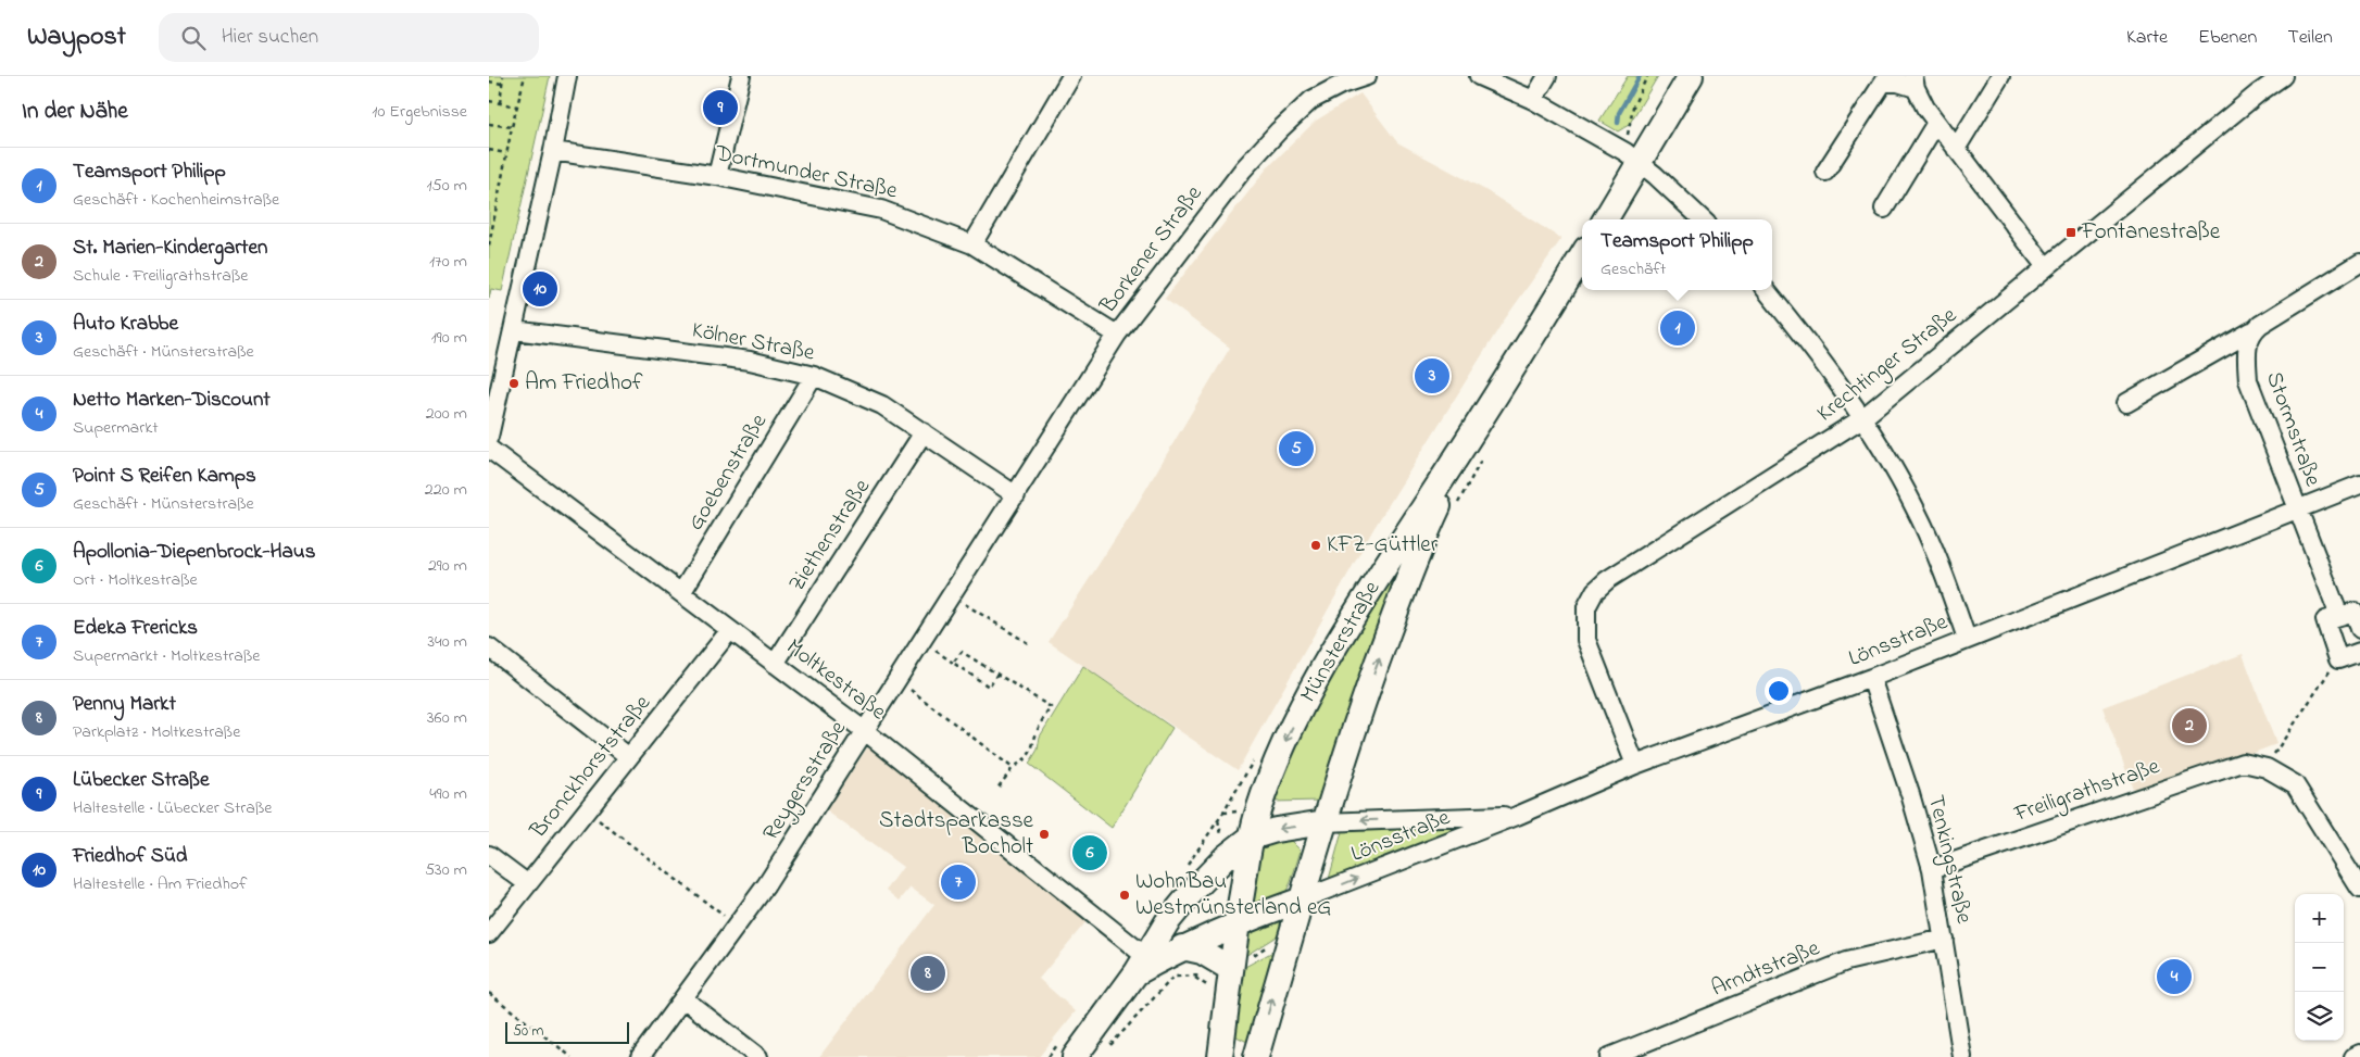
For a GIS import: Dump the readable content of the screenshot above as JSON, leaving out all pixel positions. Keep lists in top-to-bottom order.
{
  "streets": {
    "main road": ["Münsterstraße"],
    "street": [
      "Dortmunder Straße",
      "Borkener Straße",
      "Kölner Straße",
      "Krechtinger Straße",
      "Stormstraße",
      "Goebenstraße",
      "Ziethenstraße",
      "Lönsstraße",
      "Moltkestraße",
      "Bronckhorststraße",
      "Reygersstraße",
      "Freiligrathstraße",
      "Tenkingstraße",
      "Arndtstraße"
    ]
  },
  "crossings": [
    ["Dortmunder Straße", "Borkener Straße"],
    ["Borkener Straße", "Kölner Straße"],
    ["Borkener Straße", "Reygersstraße"],
    ["Kölner Straße", "Goebenstraße"],
    ["Kölner Straße", "Ziethenstraße"],
    ["Kölner Straße", "Reygersstraße"],
    ["Krechtinger Straße", "Lönsstraße"],
    ["Stormstraße", "Lönsstraße"],
    ["Goebenstraße", "Moltkestraße"],
    ["Ziethenstraße", "Moltkestraße"],
    ["Lönsstraße", "Münsterstraße"],
    ["Lönsstraße", "Tenkingstraße"],
    ["Moltkestraße", "Bronckhorststraße"],
    ["Moltkestraße", "Reygersstraße"],
    ["Freiligrathstraße", "Tenkingstraße"],
    ["Tenkingstraße", "Arndtstraße"]
  ],
  "places": {
    "transit": ["Fontanestraße"],
    "other": [
      "Am Friedhof",
      "KFZ-Güttler",
      "Stadtsparkasse Bocholt",
      "WohnBau Westmünsterland eG"
    ]
  },
  "scale_bar": "50 m",
  "page": {
    "header": "Waypost",
    "search": "Hier suchen",
    "nav": ["Karte", "Ebenen", "Teilen"],
    "heading": ["In der Nähe", "10 Ergebnisse"],
    "pins": [
      "9",
      "10",
      "1",
      "3",
      "5",
      "2",
      "6",
      "7",
      "8",
      "4"
    ],
    "list": [
      {
        "mark": "1",
        "name": "Teamsport Philipp",
        "note": "Geschäft · Kochenheimstraße",
        "value": "150 m"
      },
      {
        "mark": "2",
        "name": "St. Marien-Kindergarten",
        "note": "Schule · Freiligrathstraße",
        "value": "170 m"
      },
      {
        "mark": "3",
        "name": "Auto Krabbe",
        "note": "Geschäft · Münsterstraße",
        "value": "190 m"
      },
      {
        "mark": "4",
        "name": "Netto Marken-Discount",
        "note": "Supermarkt",
        "value": "200 m"
      },
      {
        "mark": "5",
        "name": "Point S Reifen Kamps",
        "note": "Geschäft · Münsterstraße",
        "value": "220 m"
      },
      {
        "mark": "6",
        "name": "Apollonia-Diepenbrock-Haus",
        "note": "Ort · Moltkestraße",
        "value": "290 m"
      },
      {
        "mark": "7",
        "name": "Edeka Frericks",
        "note": "Supermarkt · Moltkestraße",
        "value": "340 m"
      },
      {
        "mark": "8",
        "name": "Penny Markt",
        "note": "Parkplatz · Moltkestraße",
        "value": "360 m"
      },
      {
        "mark": "9",
        "name": "Lübecker Straße",
        "note": "Haltestelle · Lübecker Straße",
        "value": "490 m"
      },
      {
        "mark": "10",
        "name": "Friedhof Süd",
        "note": "Haltestelle · Am Friedhof",
        "value": "530 m"
      }
    ],
    "popup": ["Teamsport Philipp", "Geschäft"],
    "map_buttons": ["+", "−"],
    "scale": "50 m"
  }
}
